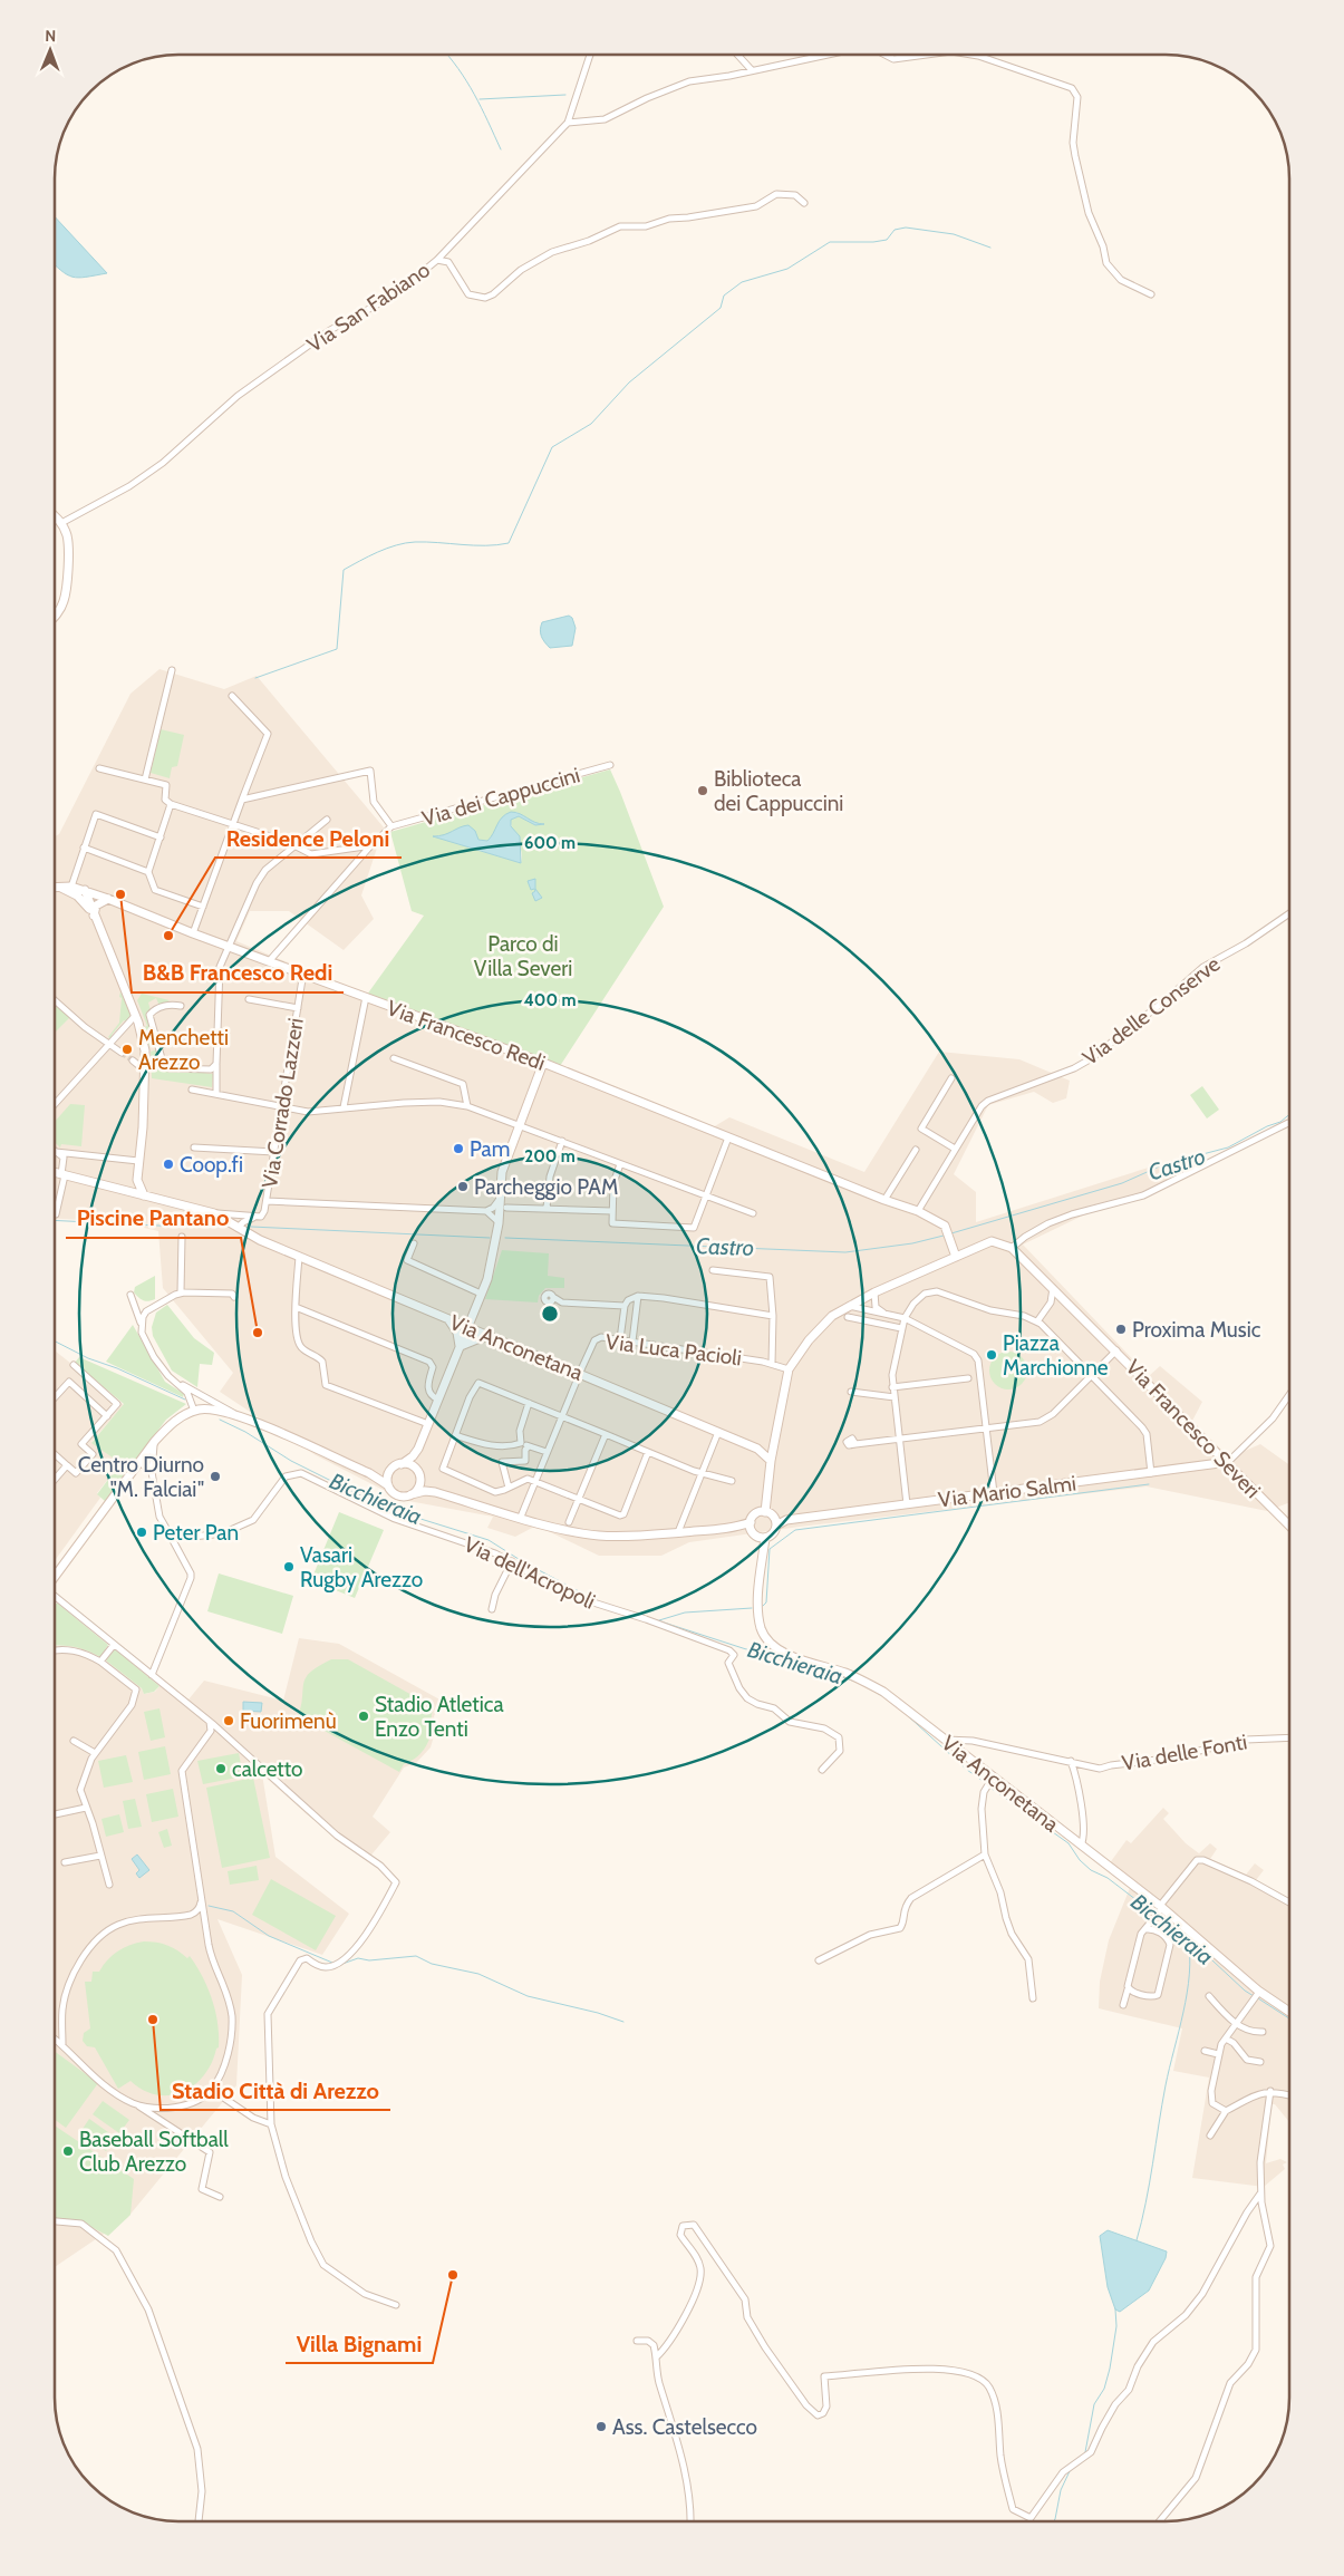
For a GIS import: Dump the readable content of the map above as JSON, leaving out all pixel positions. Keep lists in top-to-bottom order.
{
  "streets": {
    "main road": [
      "Via Francesco Redi",
      "Via Anconetana",
      "Via Francesco Severi",
      "Via Mario Salmi"
    ],
    "street": [
      "Via San Fabiano",
      "Via dei Cappuccini",
      "Via delle Conserve",
      "Via Corrado Lazzeri",
      "Via Luca Pacioli",
      "Via dell'Acropoli",
      "Via delle Fonti"
    ]
  },
  "crossings": [
    ["Via dei Cappuccini", "Via Francesco Redi"],
    ["Via delle Conserve", "Via Francesco Redi"],
    ["Via Francesco Redi", "Via Corrado Lazzeri"],
    ["Via Anconetana", "Via Luca Pacioli"],
    ["Via Anconetana", "Via Mario Salmi"],
    ["Via Anconetana", "Via delle Fonti"],
    ["Via Francesco Severi", "Via Mario Salmi"]
  ],
  "water": ["Castro", "Bicchieraia"],
  "parks": ["Parco di Villa Severi"],
  "places": [
    "Biblioteca dei Cappuccini",
    "B&B Francesco Redi",
    "Residence Peloni",
    "Menchetti Arezzo",
    "Pam",
    "Coop.fi",
    "Parcheggio PAM",
    "Proxima Music",
    "Piscine Pantano",
    "Piazza Marchionne",
    "Centro Diurno \"M. Falciai\"",
    "Peter Pan",
    "Vasari Rugby Arezzo",
    "Stadio Atletica Enzo Tenti",
    "Fuorimenù",
    "calcetto",
    "Stadio Città di Arezzo",
    "Baseball Softball Club Arezzo",
    "Villa Bignami",
    "Ass. Castelsecco"
  ],
  "north": "top",
  "rings": ["600 m", "400 m", "200 m"]
}
